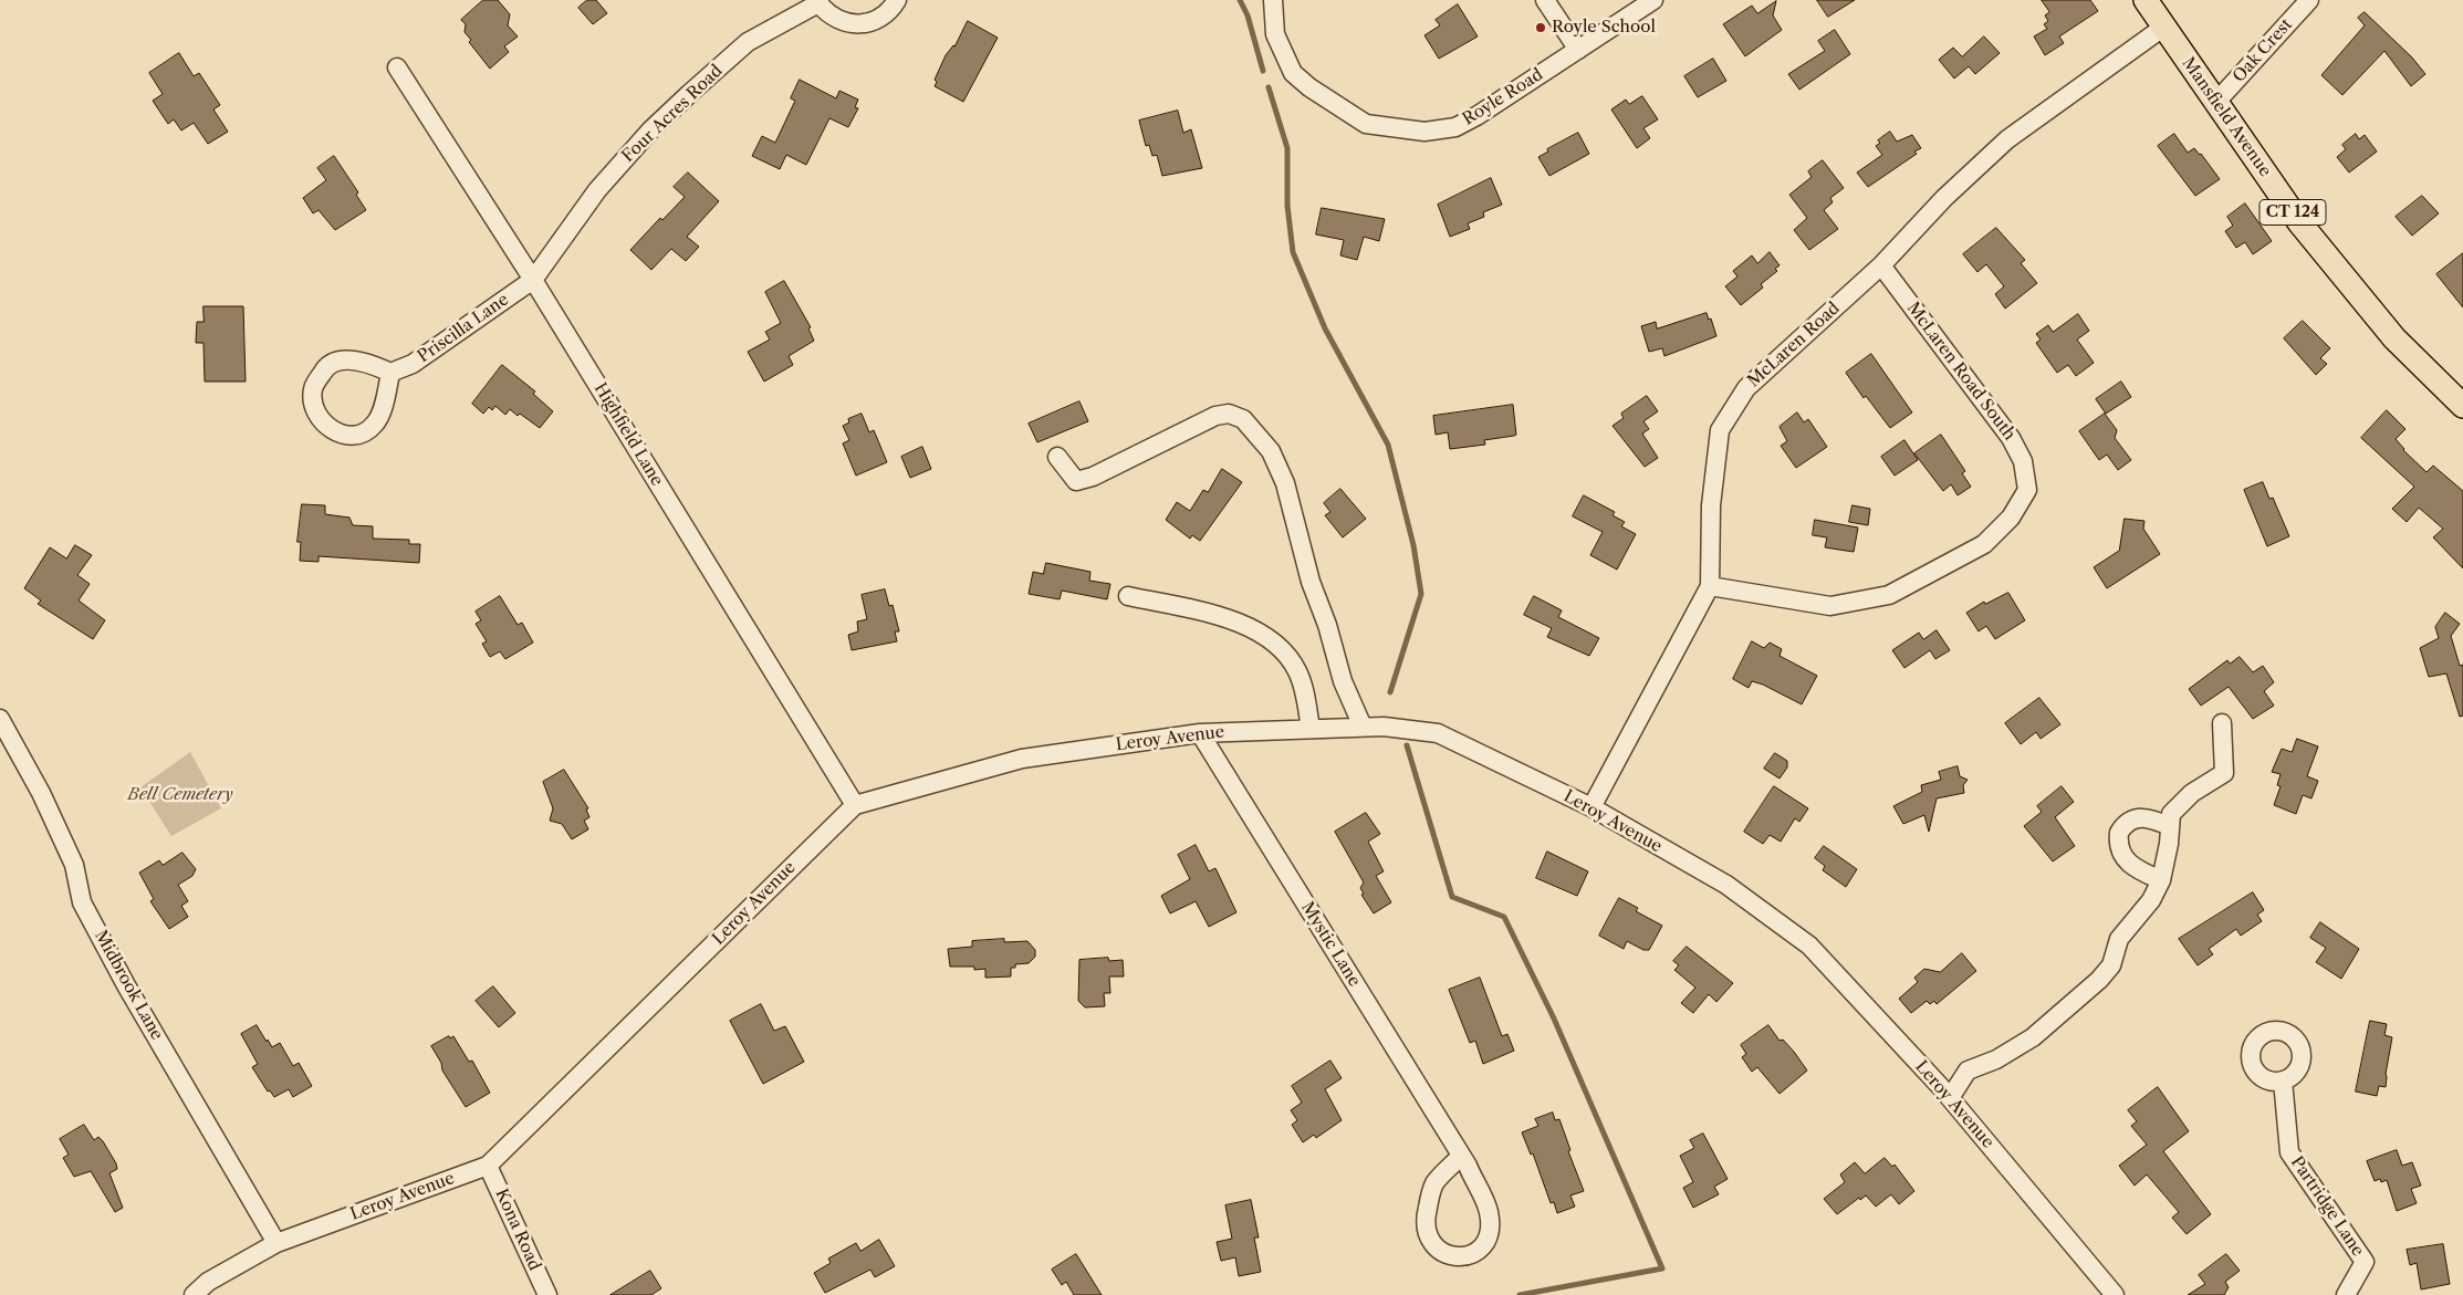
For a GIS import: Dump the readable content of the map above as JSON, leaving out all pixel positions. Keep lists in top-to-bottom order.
{
  "streets": {
    "main road": ["Mansfield Avenue", "CT 124"],
    "street": [
      "Oak Crest",
      "Royle Road",
      "Four Acres Road",
      "Priscilla Lane",
      "McLaren Road",
      "McLaren Road South",
      "Highfield Lane",
      "Leroy Avenue",
      "Mystic Lane",
      "Midbrook Lane",
      "Partridge Lane",
      "Kona Road"
    ]
  },
  "crossings": [
    ["Oak Crest", "Mansfield Avenue"],
    ["Four Acres Road", "Priscilla Lane"],
    ["Four Acres Road", "Highfield Lane"],
    ["Mansfield Avenue", "McLaren Road"],
    ["Priscilla Lane", "Highfield Lane"],
    ["McLaren Road", "McLaren Road South"],
    ["McLaren Road", "Leroy Avenue"],
    ["Highfield Lane", "Leroy Avenue"],
    ["Leroy Avenue", "Mystic Lane"],
    ["Leroy Avenue", "Midbrook Lane"],
    ["Leroy Avenue", "Kona Road"]
  ],
  "parks": ["Bell Cemetery"],
  "places": ["Royle School"]
}
